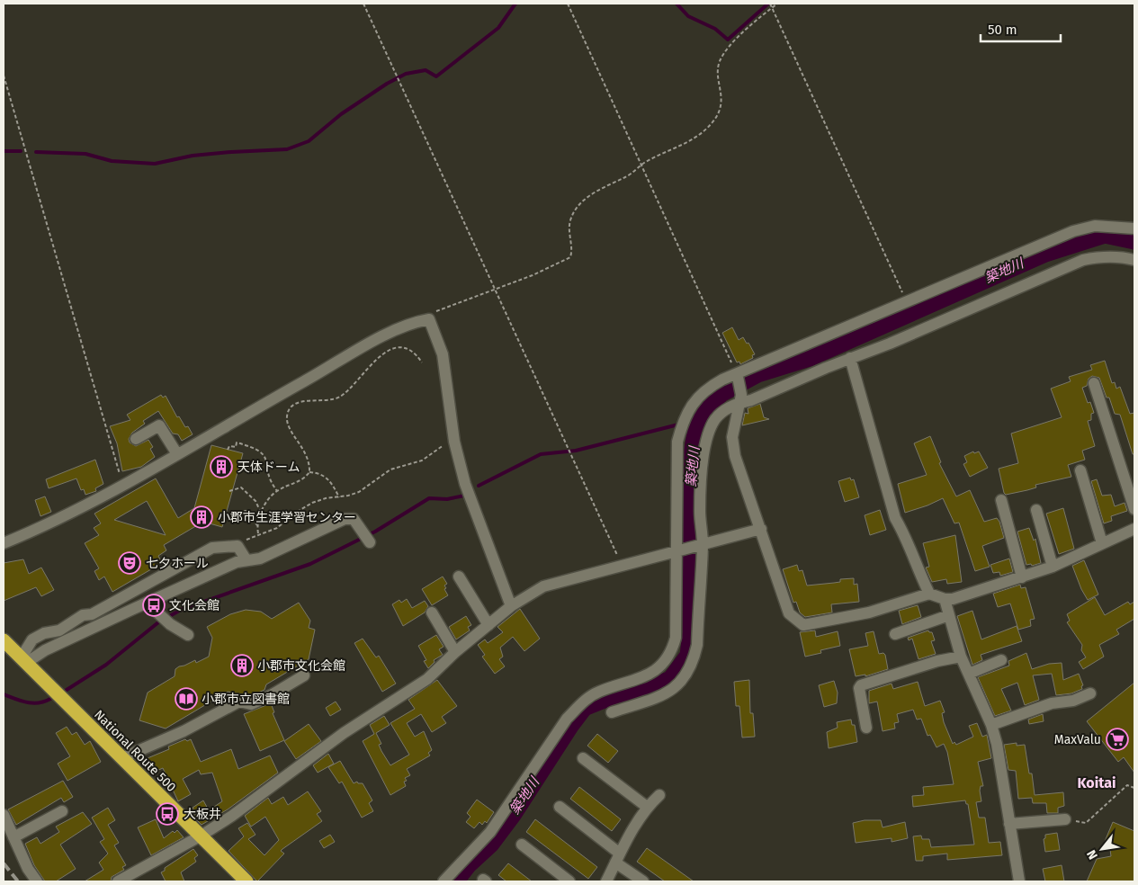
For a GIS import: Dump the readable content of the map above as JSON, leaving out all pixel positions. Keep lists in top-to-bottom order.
{
  "streets": {
    "highway": ["National Route 500"]
  },
  "districts": ["Koitai"],
  "water": ["築地川"],
  "places": {
    "building": ["天体ドーム", "小郡市生涯学習センター", "小郡市文化会館"],
    "theatre": ["七夕ホール"],
    "bus stop": ["文化会館", "大板井"],
    "library": ["小郡市立図書館"],
    "supermarket": ["MaxValu"]
  },
  "scale_bar": "50 m",
  "north": "bottom left"
}
